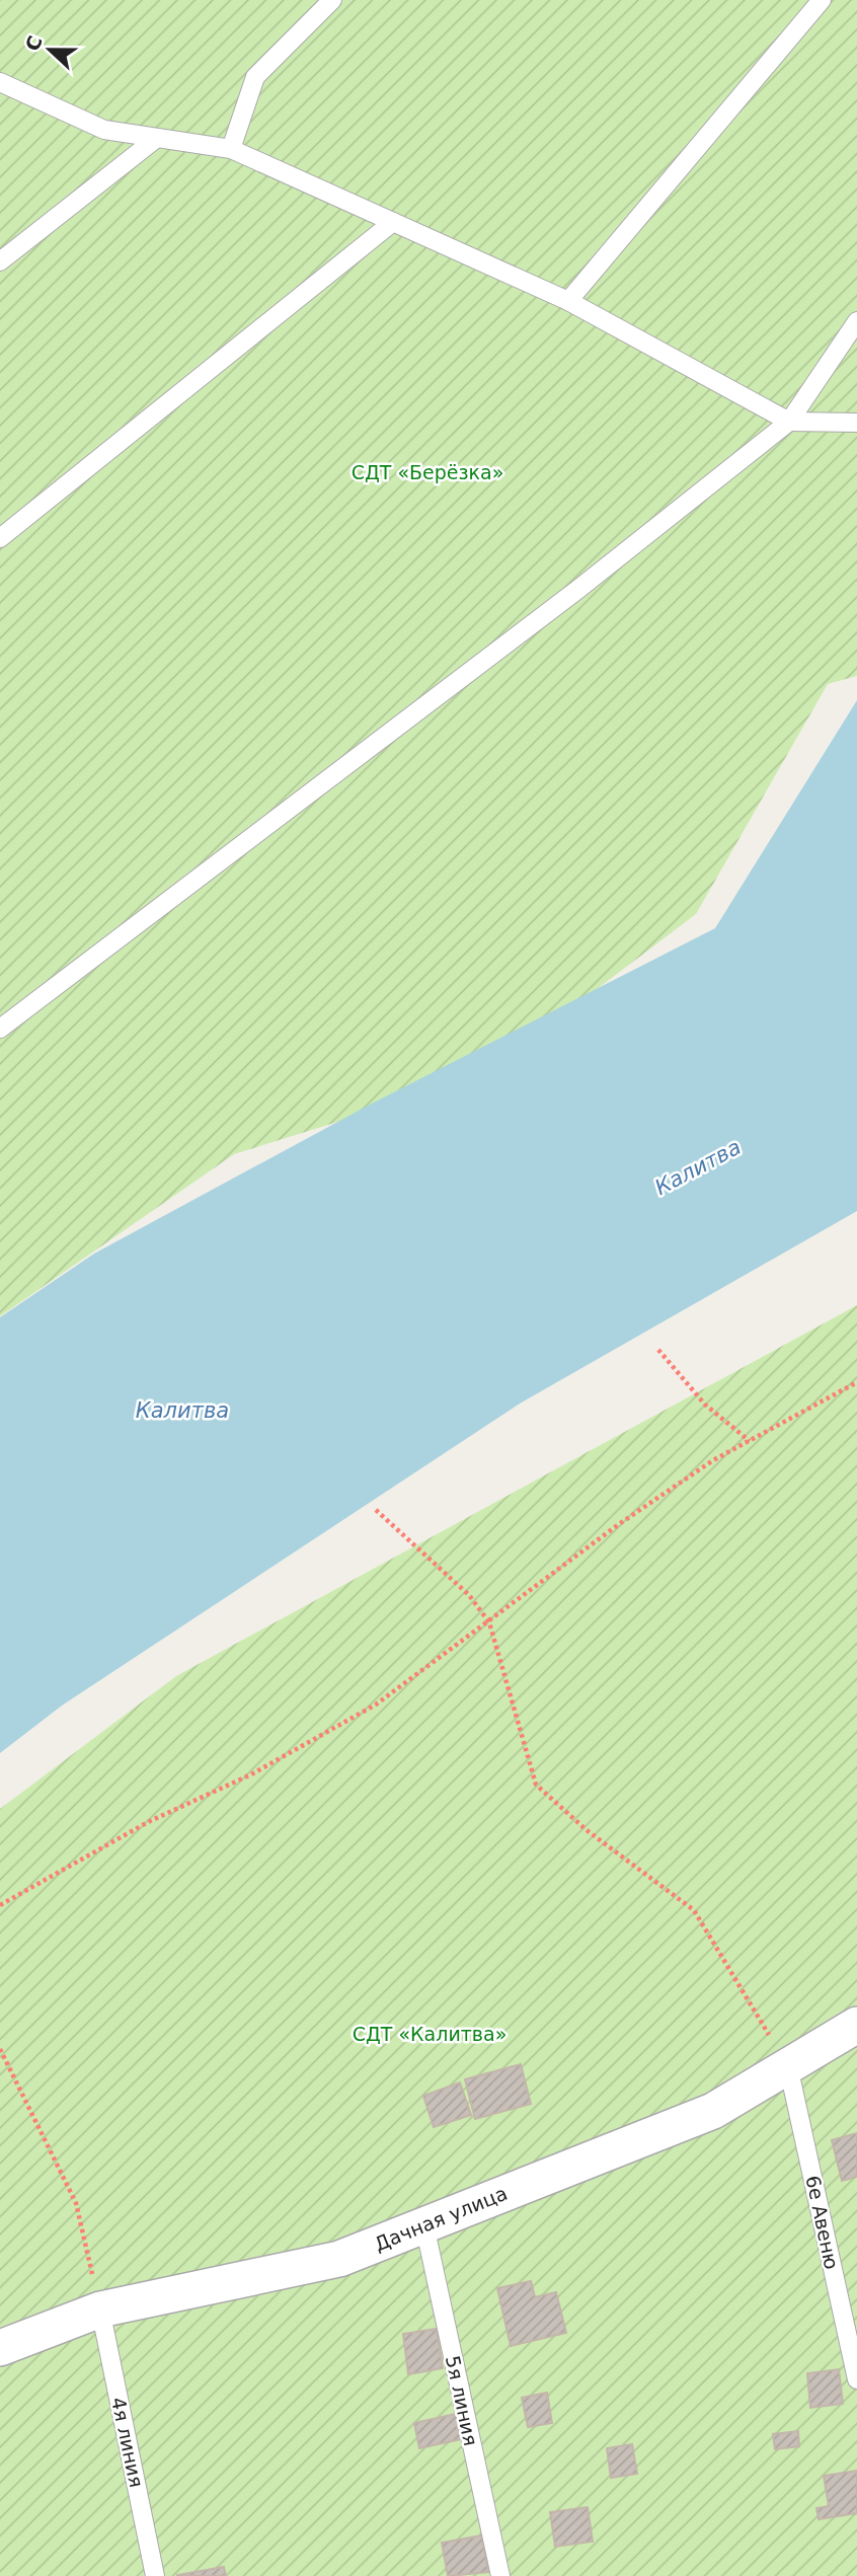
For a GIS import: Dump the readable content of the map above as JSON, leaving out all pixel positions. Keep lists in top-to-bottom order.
{
  "streets": {
    "street": ["Дачная улица"],
    "lane": ["6е Авеню", "5я линия", "4я линия"]
  },
  "crossings": [
    ["Дачная улица", "6е Авеню"],
    ["Дачная улица", "5я линия"],
    ["Дачная улица", "4я линия"]
  ],
  "water": ["Калитва"],
  "parks": ["СДТ «Берёзка»", "СДТ «Калитва»"],
  "north": "left"
}
